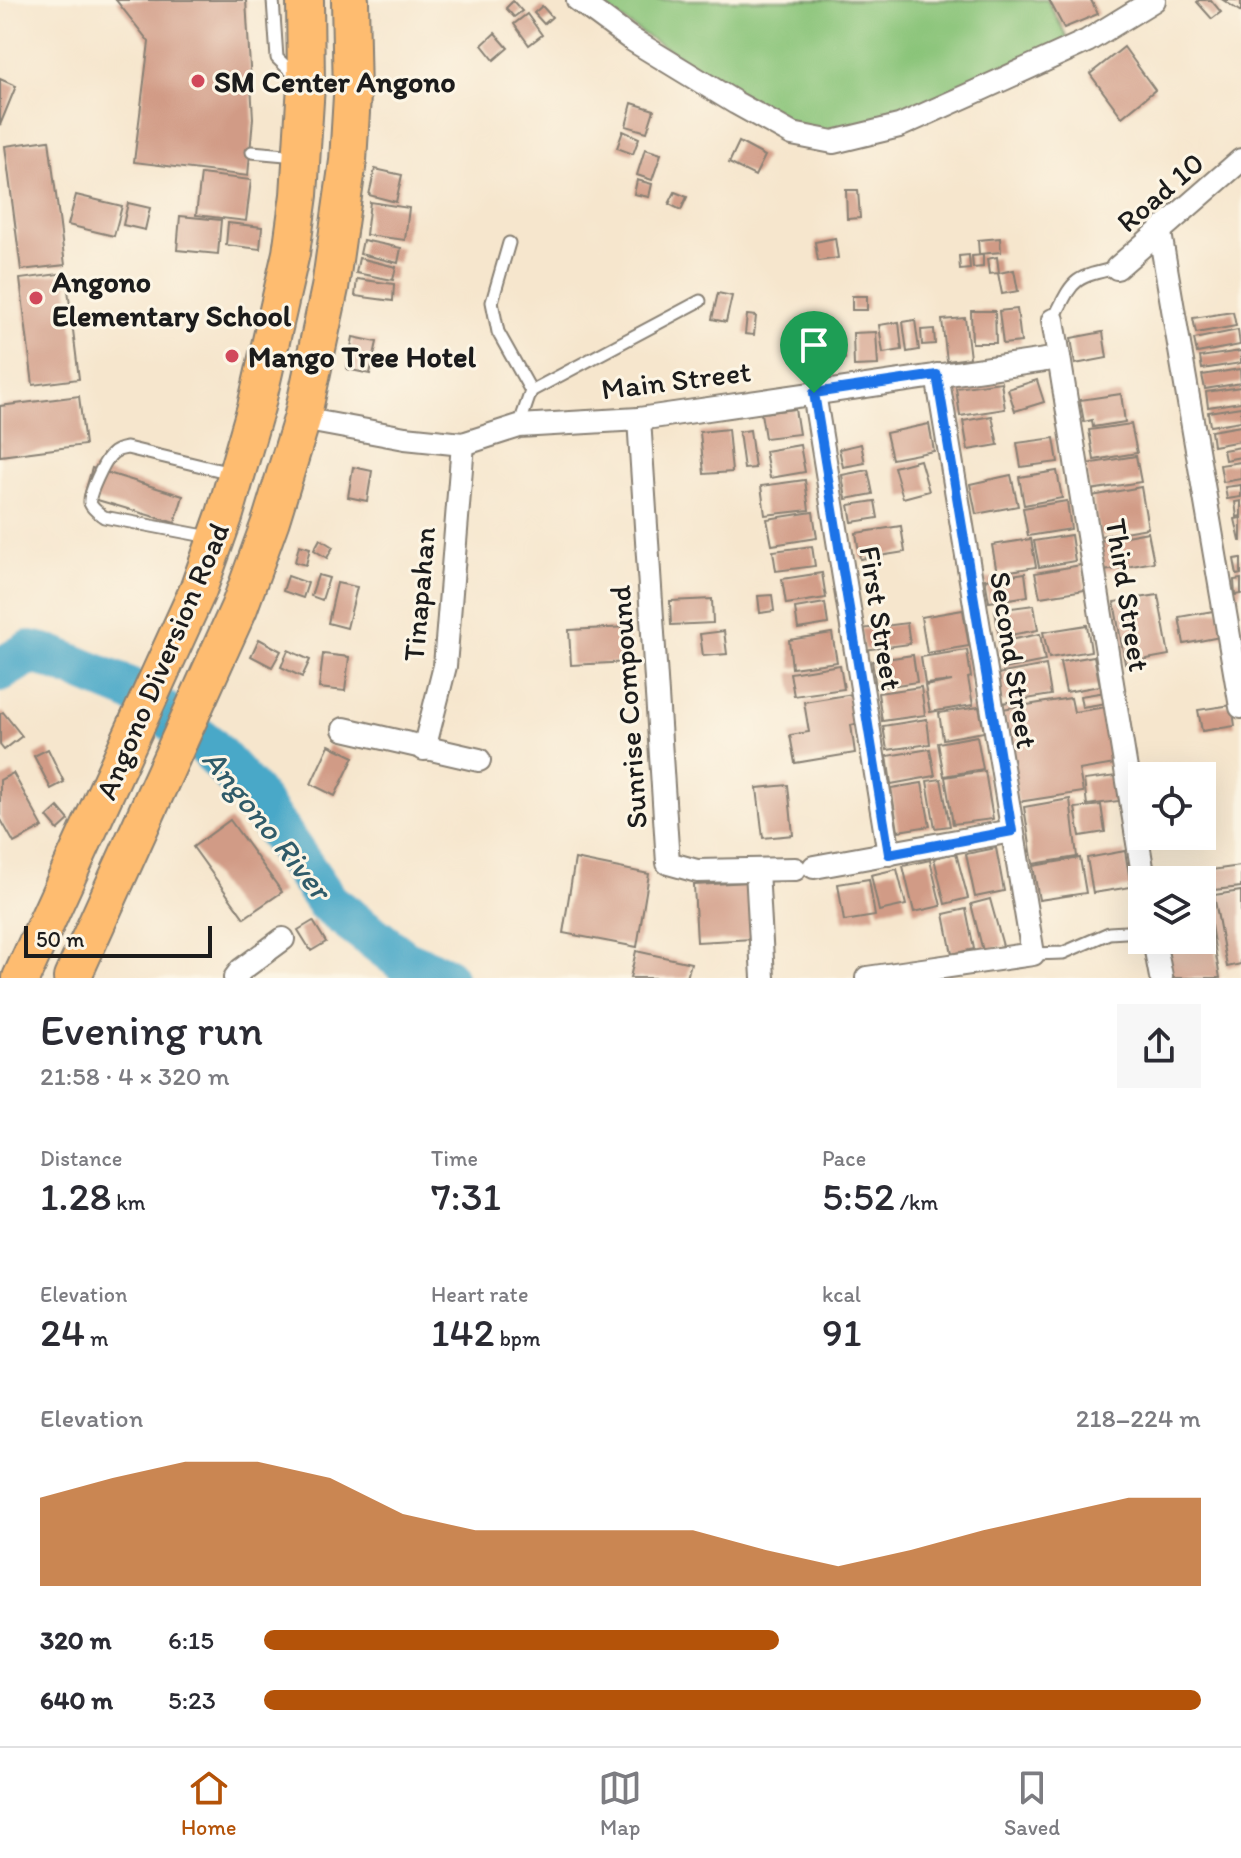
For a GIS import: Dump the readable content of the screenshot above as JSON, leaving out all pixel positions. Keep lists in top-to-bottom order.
{
  "streets": {
    "main road": ["Angono Diversion Road"],
    "street": [
      "Road 10",
      "Main Street",
      "Tinapahan",
      "Third Street",
      "First Street",
      "Second Street",
      "Sunrise Compound"
    ]
  },
  "crossings": [
    ["Main Street", "Tinapahan"],
    ["Main Street", "Third Street"],
    ["Main Street", "First Street"],
    ["Main Street", "Second Street"],
    ["Main Street", "Angono Diversion Road"],
    ["Main Street", "Sunrise Compound"],
    ["First Street", "Sunrise Compound"],
    ["Second Street", "Sunrise Compound"]
  ],
  "water": ["Angono River"],
  "places": ["SM Center Angono", "Angono Elementary School", "Mango Tree Hotel"],
  "scale_bar": "50 m",
  "page": {
    "scale": "50 m",
    "heading": ["Evening run", "21:58 · 4 × 320 m"],
    "stats": [
      ["Distance", "1.28 km"],
      ["Time", "7:31"],
      ["Pace", "5:52 /km"],
      ["Elevation", "24 m"],
      ["Heart rate", "142 bpm"],
      ["kcal", "91"]
    ],
    "chart": ["Elevation", "218–224 m"],
    "list": [
      {
        "name": "320 m",
        "note": "6:15"
      },
      {
        "name": "640 m",
        "note": "5:23"
      }
    ],
    "tabs": ["Home", "Map", "Saved"]
  }
}
